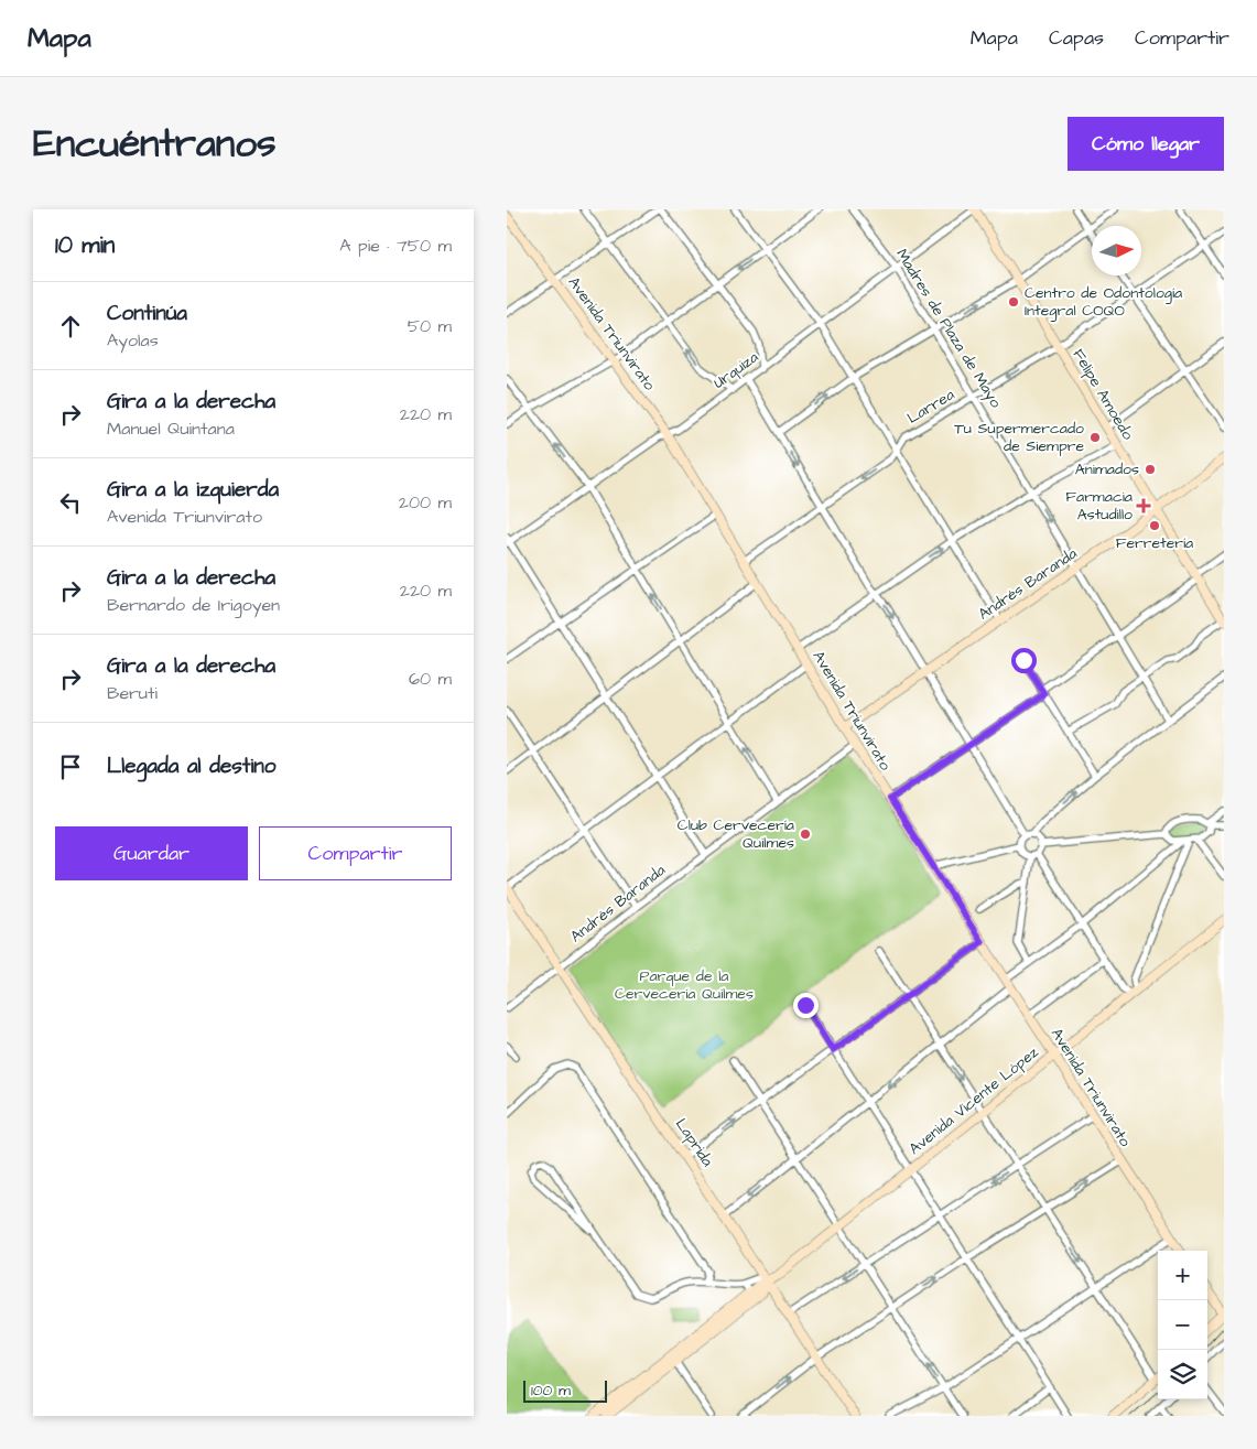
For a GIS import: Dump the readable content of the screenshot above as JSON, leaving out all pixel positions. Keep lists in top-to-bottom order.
{
  "streets": {
    "main road": [
      "Avenida Triunvirato",
      "Felipe Amoedo",
      "Andrés Baranda",
      "Avenida Vicente López",
      "Laprida"
    ],
    "street": ["Madres de Plaza de Mayo", "Urquiza", "Larrea"]
  },
  "crossings": [
    ["Madres de Plaza de Mayo", "Urquiza"],
    ["Madres de Plaza de Mayo", "Larrea"],
    ["Madres de Plaza de Mayo", "Andrés Baranda"],
    ["Avenida Triunvirato", "Urquiza"],
    ["Avenida Triunvirato", "Larrea"],
    ["Avenida Triunvirato", "Andrés Baranda"],
    ["Avenida Triunvirato", "Avenida Vicente López"],
    ["Urquiza", "Felipe Amoedo"],
    ["Felipe Amoedo", "Larrea"],
    ["Felipe Amoedo", "Andrés Baranda"],
    ["Andrés Baranda", "Laprida"],
    ["Avenida Vicente López", "Laprida"]
  ],
  "parks": ["Parque de la Cervecería Quilmes"],
  "places": {
    "other": [
      "Centro de Odontología Integral COQO",
      "Tu Supermercado de Siempre",
      "Animados",
      "Ferretería",
      "Club Cervecería Quilmes"
    ],
    "health": ["Farmacia Astudillo"]
  },
  "scale_bar": "100 m",
  "north": "right",
  "page": {
    "header": "Mapa",
    "nav": ["Mapa", "Capas", "Compartir"],
    "title": "Encuéntranos",
    "buttons": [
      "Cómo llegar",
      ["Guardar", "Compartir"]
    ],
    "heading": ["10 min", "A pie · 750 m"],
    "list": [
      ["Continúa", "Ayolas", "50 m"],
      ["Gira a la derecha", "Manuel Quintana", "220 m"],
      ["Gira a la izquierda", "Avenida Triunvirato", "200 m"],
      ["Gira a la derecha", "Bernardo de Irigoyen", "220 m"],
      ["Gira a la derecha", "Beruti", "60 m"],
      "Llegada al destino"
    ],
    "map_buttons": ["+", "−"],
    "scale": "100 m"
  }
}
